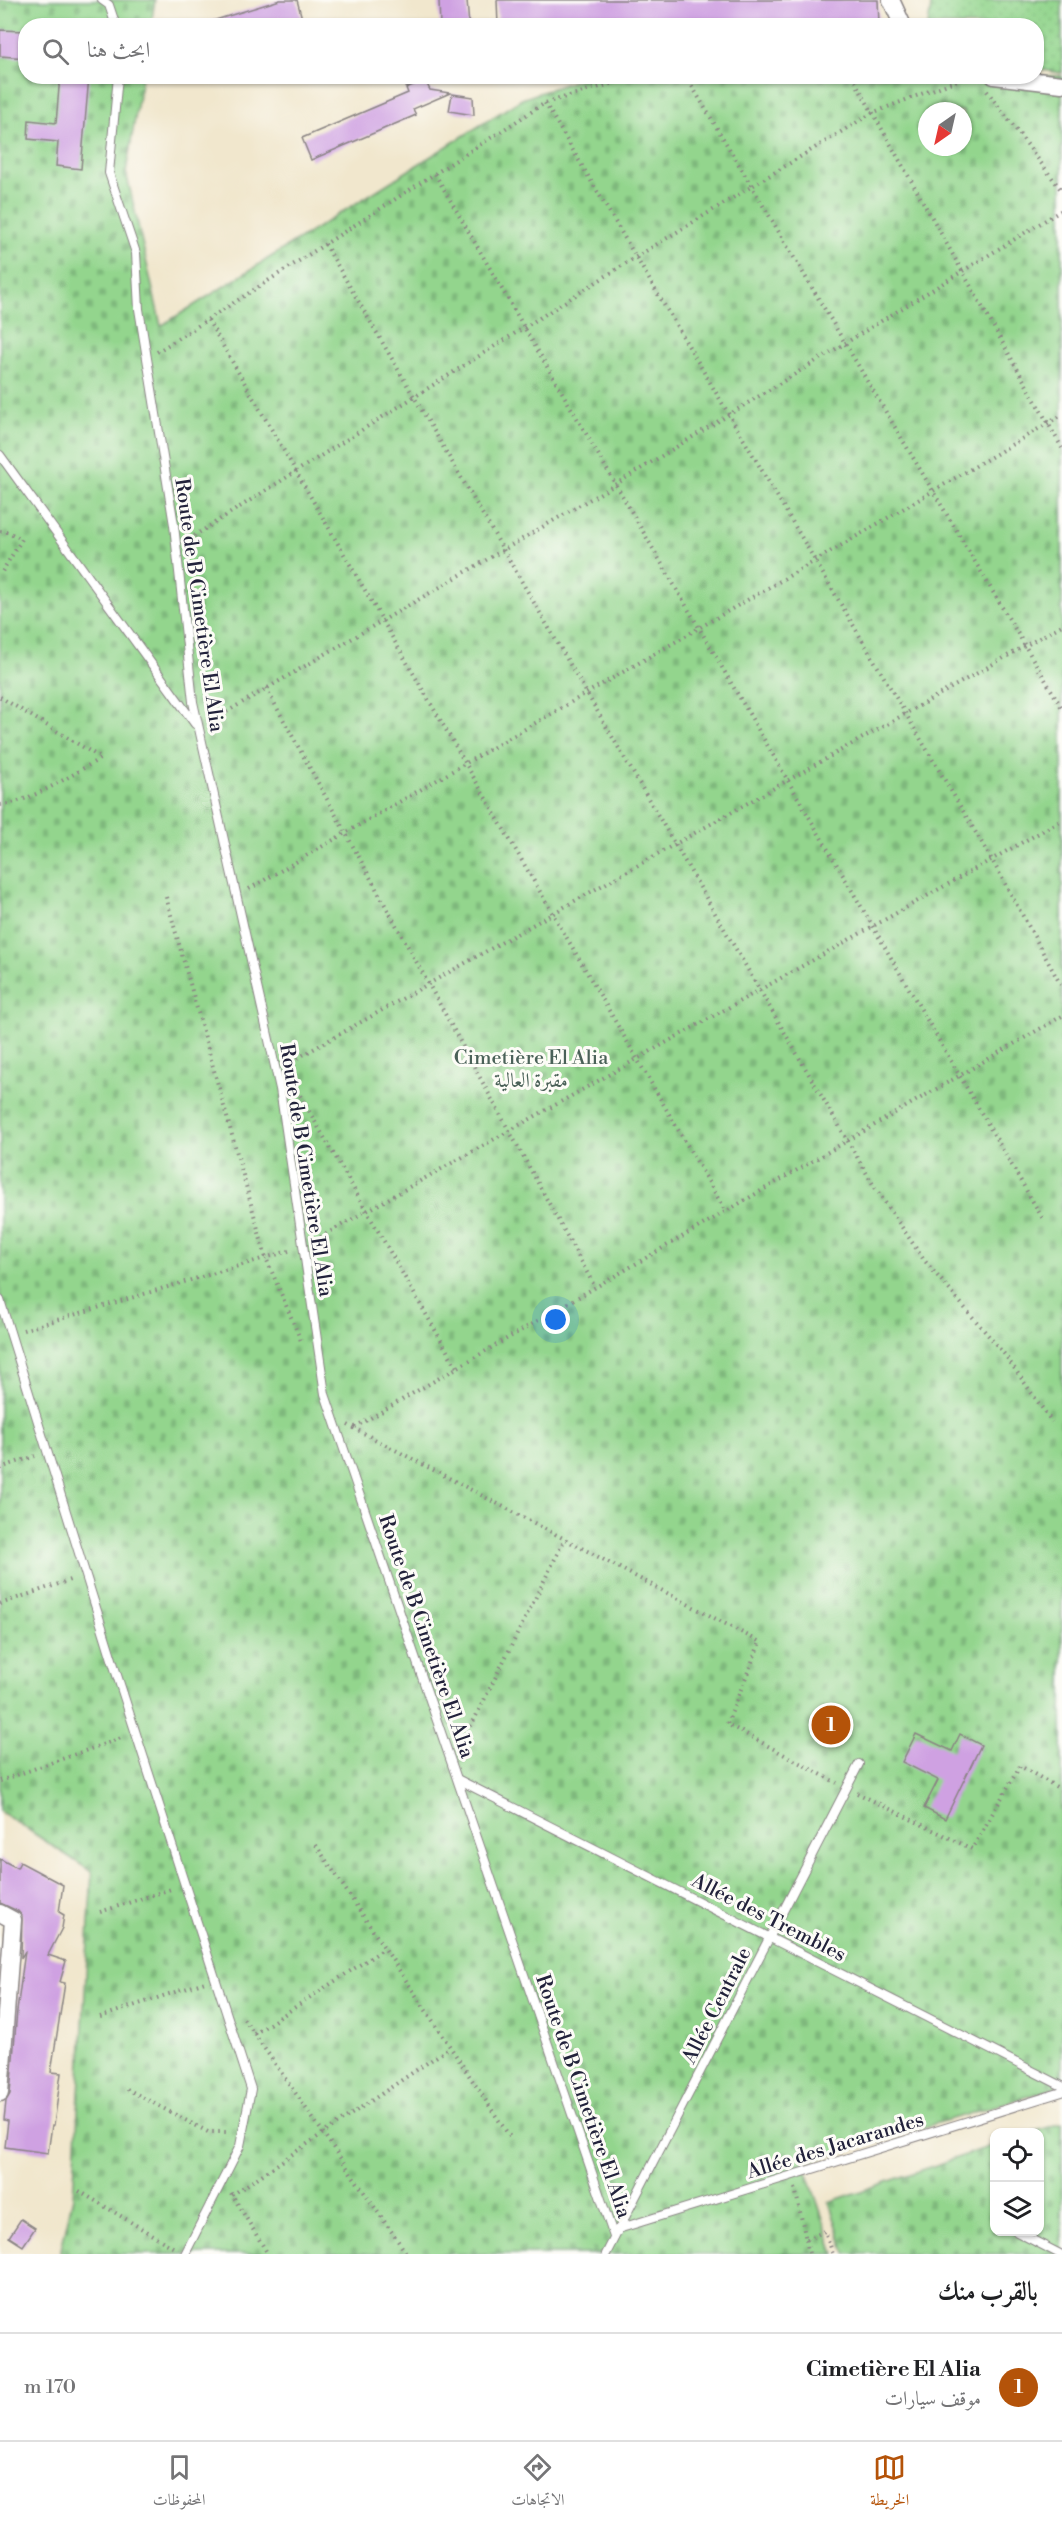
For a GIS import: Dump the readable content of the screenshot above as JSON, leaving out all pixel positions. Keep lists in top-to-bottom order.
{
  "streets": {
    "lane": [
      "Route de B Cimetière El Alia",
      "Allée des Trembles",
      "Allée Centrale",
      "Allée des Jacarandes"
    ]
  },
  "crossings": [
    ["Route de B Cimetière El Alia", "Allée des Trembles"],
    ["Route de B Cimetière El Alia", "Allée Centrale"],
    ["Route de B Cimetière El Alia", "Allée des Jacarandes"],
    ["Allée des Trembles", "Allée Centrale"],
    ["Allée Centrale", "Allée des Jacarandes"]
  ],
  "parks": ["Cimetière El Alia مقبرة العالية"],
  "north": "bottom left",
  "page": {
    "search": "ابحث هنا",
    "pins": "1",
    "heading": "بالقرب منك",
    "list": [
      {
        "mark": "1",
        "name": "Cimetière El Alia",
        "note": "موقف سيارات",
        "value": "170 m"
      }
    ],
    "nav": ["الخريطة", "الاتجاهات", "المحفوظات"]
  }
}
